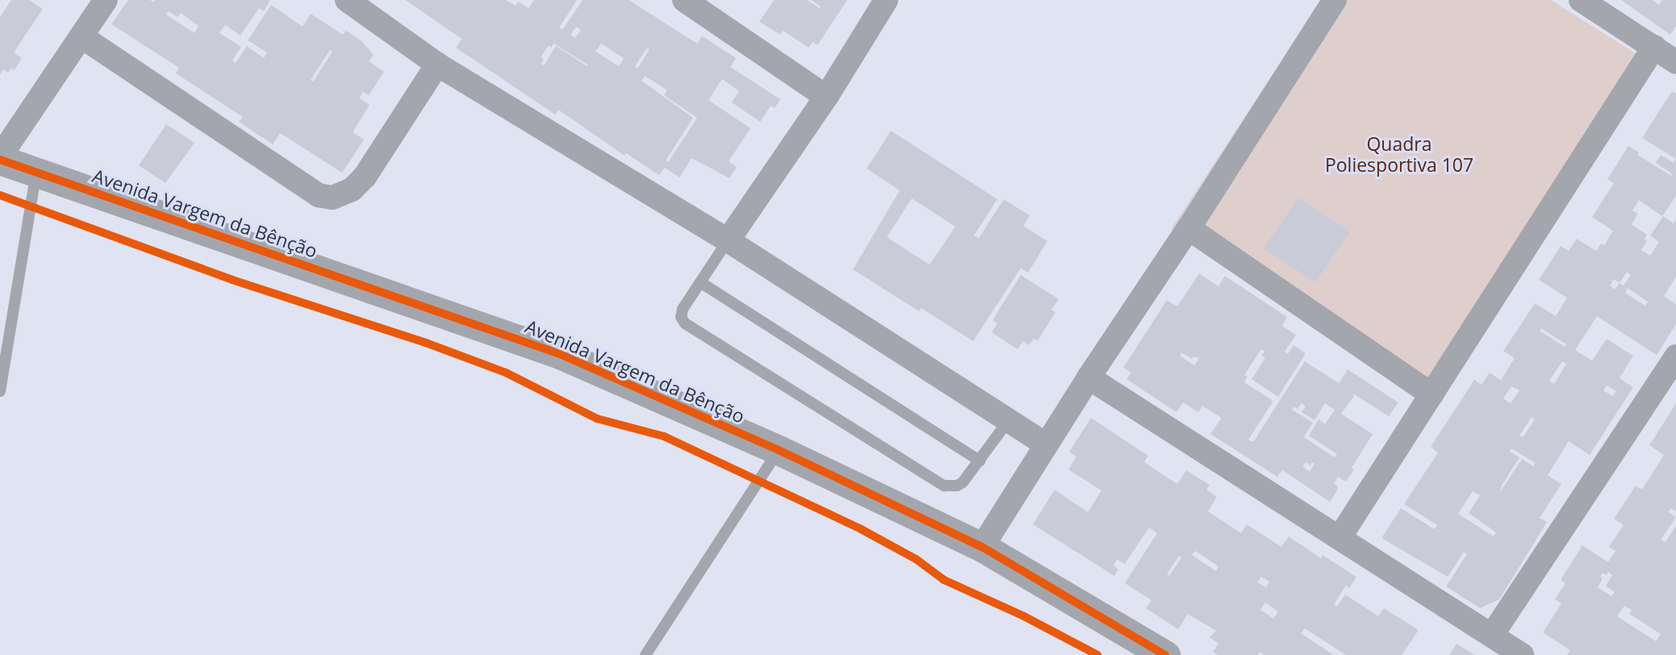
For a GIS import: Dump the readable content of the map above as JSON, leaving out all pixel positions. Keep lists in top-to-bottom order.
{
  "streets": {
    "street": ["Avenida Vargem da Bênção"]
  },
  "parks": ["Quadra Poliesportiva 107"]
}
